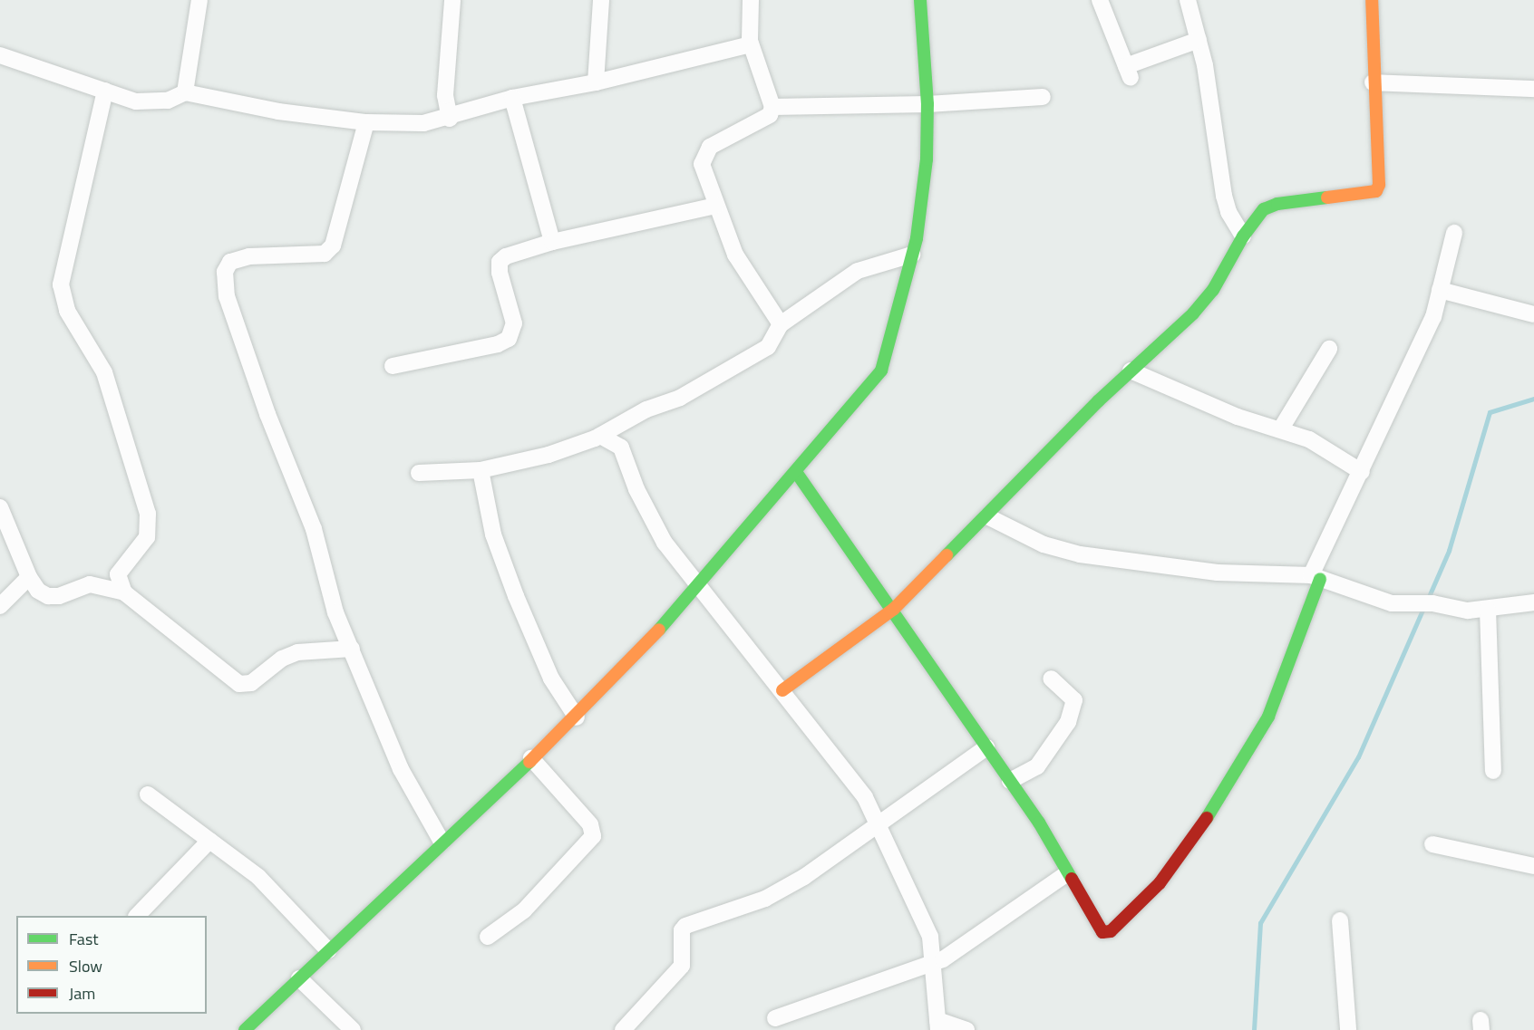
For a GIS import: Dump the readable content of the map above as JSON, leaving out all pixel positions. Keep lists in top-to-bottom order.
{
  "legend": ["Fast", "Slow", "Jam"]
}
